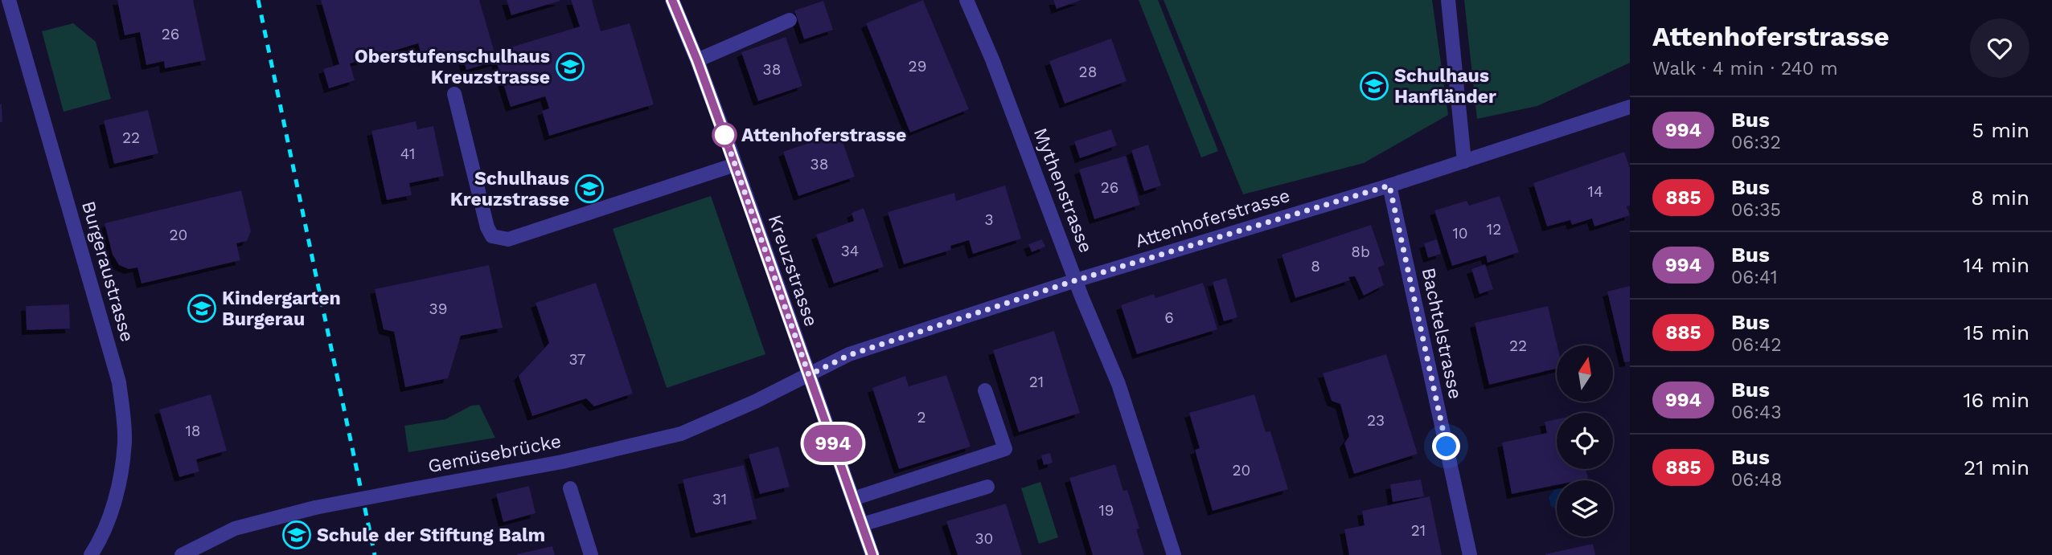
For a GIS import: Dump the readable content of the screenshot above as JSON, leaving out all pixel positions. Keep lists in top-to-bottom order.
{
  "streets": {
    "street": [
      "Mythenstrasse",
      "Attenhoferstrasse",
      "Kreuzstrasse",
      "Burgeraustrasse",
      "Bachtelstrasse",
      "Gemüsebrücke"
    ]
  },
  "crossings": [
    ["Mythenstrasse", "Attenhoferstrasse"],
    ["Attenhoferstrasse", "Kreuzstrasse"],
    ["Attenhoferstrasse", "Bachtelstrasse"],
    ["Attenhoferstrasse", "Gemüsebrücke"],
    ["Kreuzstrasse", "Gemüsebrücke"]
  ],
  "places": {
    "school or university": [
      "Oberstufenschulhaus Kreuzstrasse",
      "Schulhaus Hanfländer",
      "Schulhaus Kreuzstrasse",
      "Kindergarten Burgerau",
      "Schule der Stiftung Balm"
    ],
    "other": ["Attenhoferstrasse"]
  },
  "lines": ["bus line 994"],
  "house_numbers": [
    "26",
    "29",
    "38",
    "28",
    "22",
    "41",
    "38",
    "26",
    "14",
    "3",
    "12",
    "10",
    "20",
    "34",
    "8b",
    "8",
    "39",
    "6",
    "22",
    "37",
    "21",
    "2",
    "23",
    "18",
    "20",
    "31",
    "19",
    "21",
    "30"
  ],
  "north": "top",
  "page": {
    "on_map": "994",
    "heading": ["Attenhoferstrasse", "Walk · 4 min · 240 m"],
    "list": [
      {
        "mark": "994",
        "name": "Bus",
        "note": "06:32",
        "value": "5 min"
      },
      {
        "mark": "885",
        "name": "Bus",
        "note": "06:35",
        "value": "8 min"
      },
      {
        "mark": "994",
        "name": "Bus",
        "note": "06:41",
        "value": "14 min"
      },
      {
        "mark": "885",
        "name": "Bus",
        "note": "06:42",
        "value": "15 min"
      },
      {
        "mark": "994",
        "name": "Bus",
        "note": "06:43",
        "value": "16 min"
      },
      {
        "mark": "885",
        "name": "Bus",
        "note": "06:48",
        "value": "21 min"
      }
    ]
  }
}
